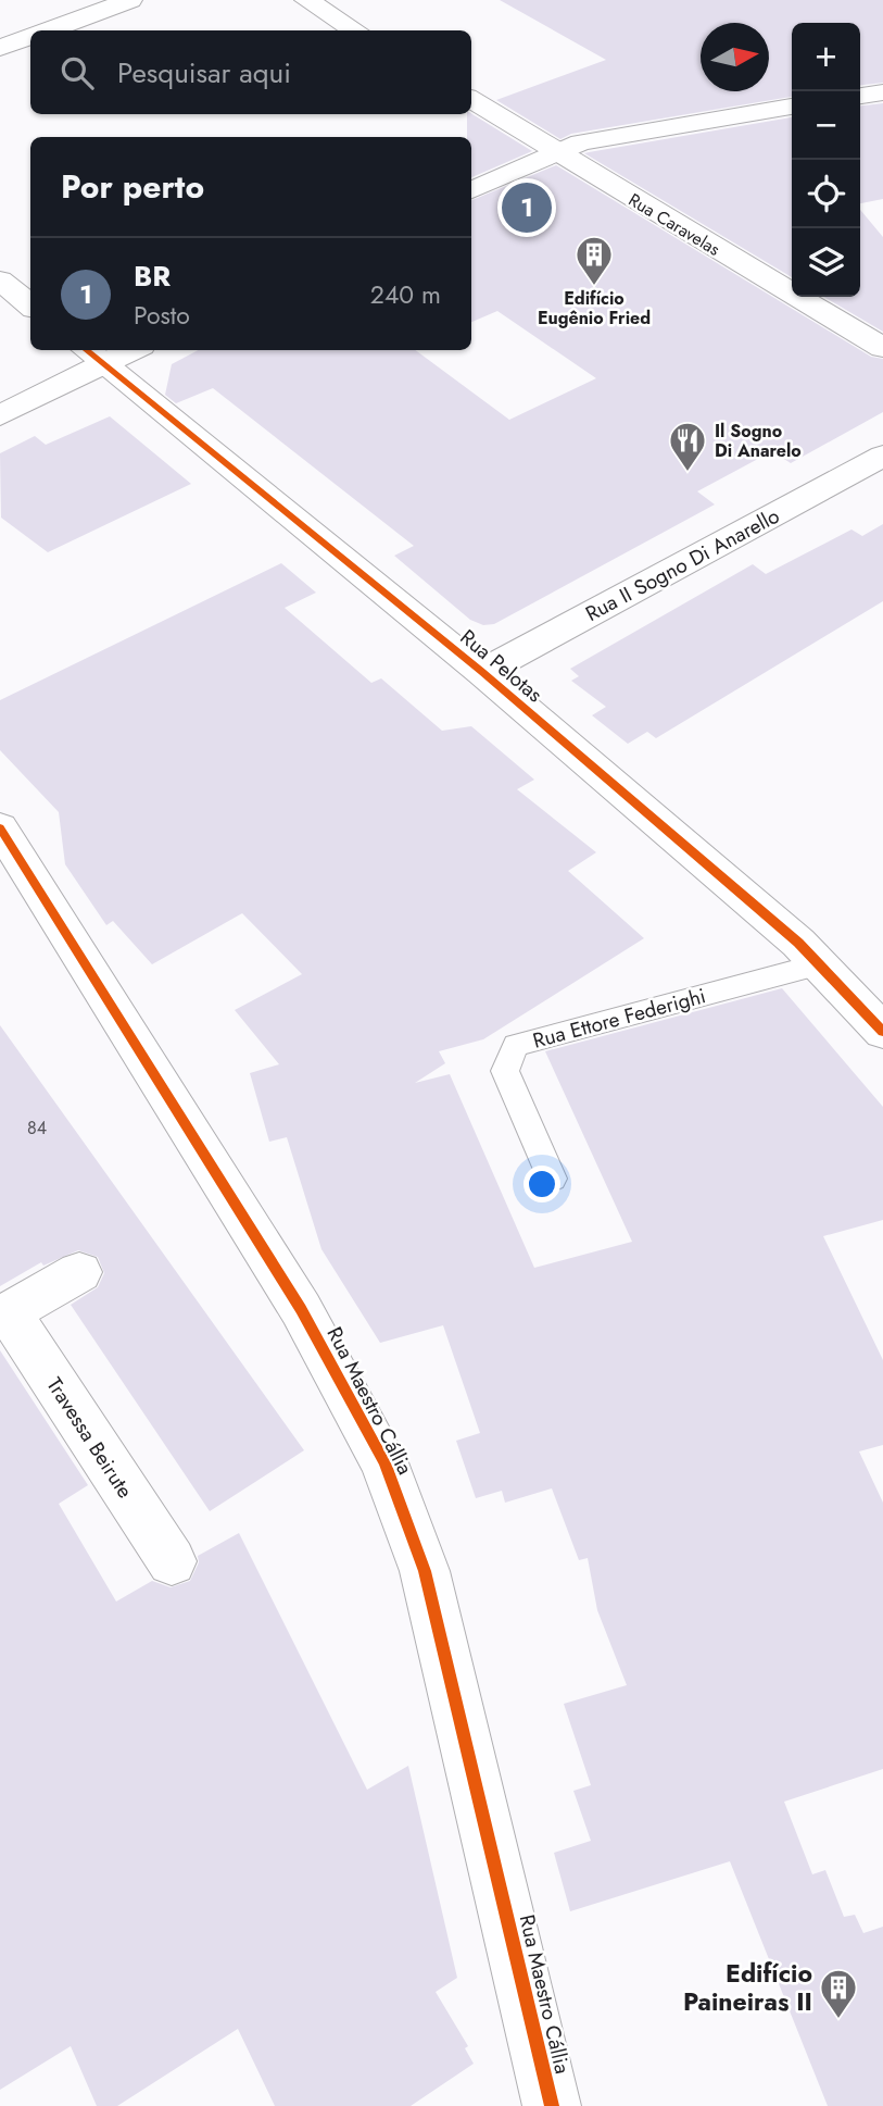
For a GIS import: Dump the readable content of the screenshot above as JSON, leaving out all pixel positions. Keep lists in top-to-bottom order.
{
  "streets": {
    "street": [
      "Rua Caravelas",
      "Rua II Sogno Di Anarello",
      "Rua Pelotas",
      "Rua Maestro Cállia",
      "Travessa Beirute"
    ],
    "lane": ["Rua Ettore Federighi"]
  },
  "crossings": [
    ["Rua II Sogno Di Anarello", "Rua Pelotas"],
    ["Rua Pelotas", "Rua Ettore Federighi"]
  ],
  "places": {
    "building": ["Edifício Eugênio Fried", "Edifício Paineiras II"],
    "restaurant": ["Il Sogno Di Anarelo"]
  },
  "house_numbers": ["84"],
  "north": "right",
  "page": {
    "map_buttons": ["+", "−"],
    "search": "Pesquisar aqui",
    "heading": "Por perto",
    "pins": "1",
    "list": [
      {
        "mark": "1",
        "name": "BR",
        "note": "Posto",
        "value": "240 m"
      }
    ]
  }
}
